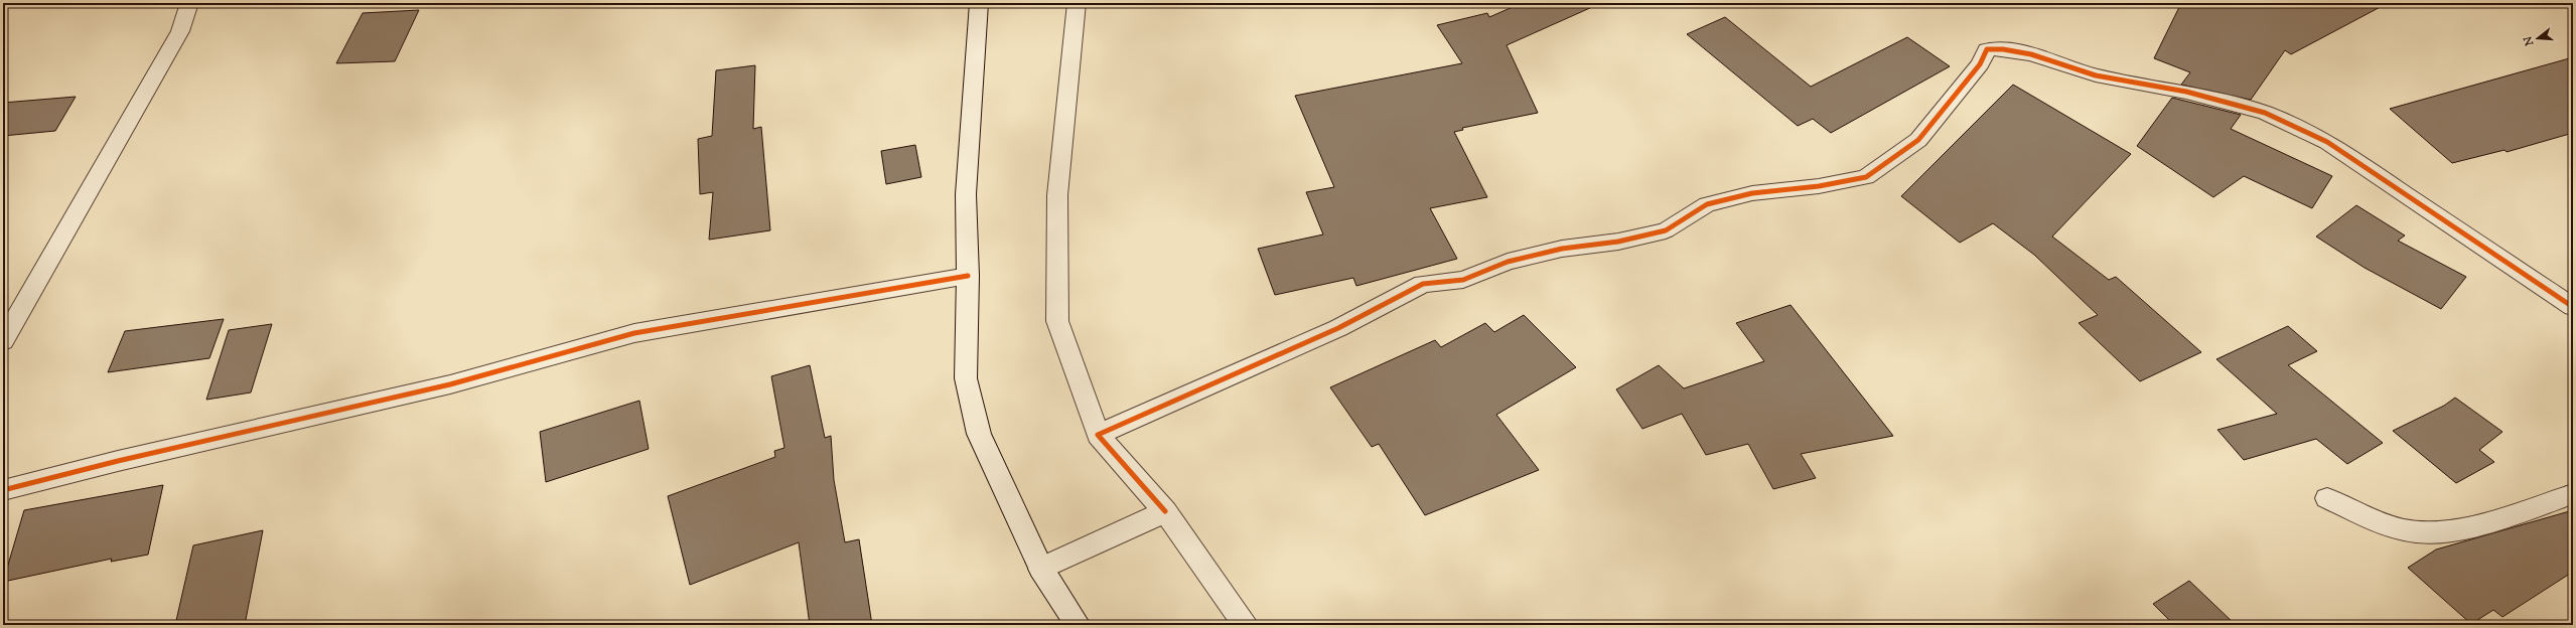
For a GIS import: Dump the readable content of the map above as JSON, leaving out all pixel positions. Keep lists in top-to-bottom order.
{
  "north": "left"
}
